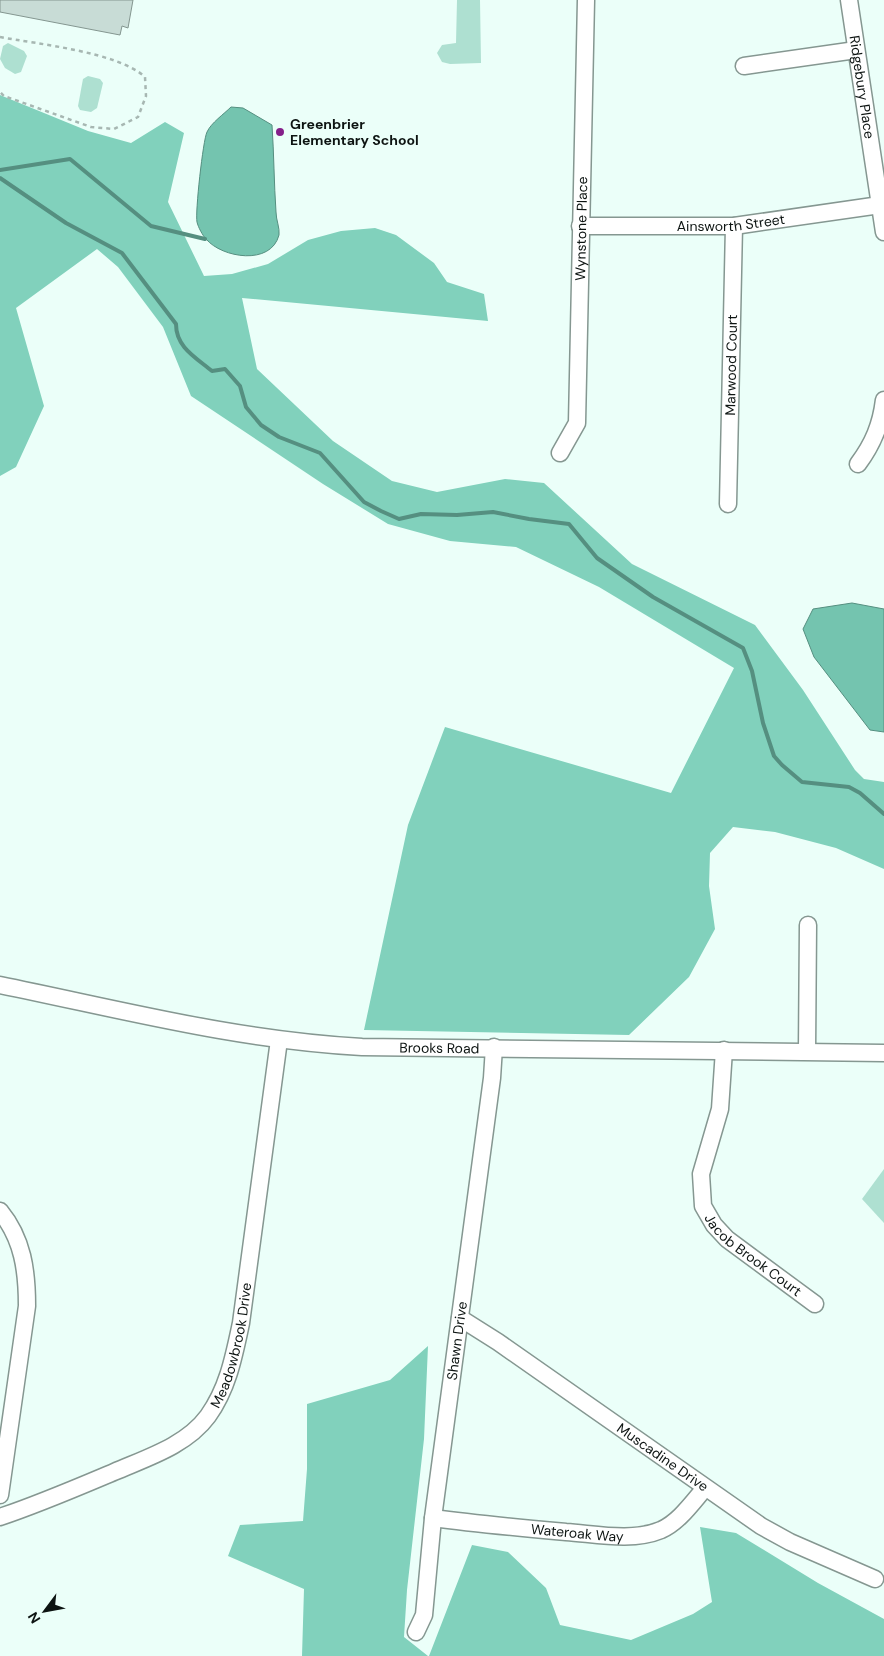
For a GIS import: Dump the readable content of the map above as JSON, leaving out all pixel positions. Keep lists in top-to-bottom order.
{
  "streets": {
    "street": [
      "Ridgebury Place",
      "Ainsworth Street",
      "Wynstone Place",
      "Marwood Court",
      "Brooks Road",
      "Jacob Brook Court",
      "Shawn Drive",
      "Meadowbrook Drive",
      "Muscadine Drive",
      "Wateroak Way"
    ]
  },
  "crossings": [
    ["Ridgebury Place", "Ainsworth Street"],
    ["Ainsworth Street", "Wynstone Place"],
    ["Ainsworth Street", "Marwood Court"],
    ["Brooks Road", "Jacob Brook Court"],
    ["Brooks Road", "Shawn Drive"],
    ["Brooks Road", "Meadowbrook Drive"],
    ["Shawn Drive", "Muscadine Drive"],
    ["Shawn Drive", "Wateroak Way"],
    ["Muscadine Drive", "Wateroak Way"]
  ],
  "places": ["Greenbrier Elementary School"],
  "north": "bottom left"
}
